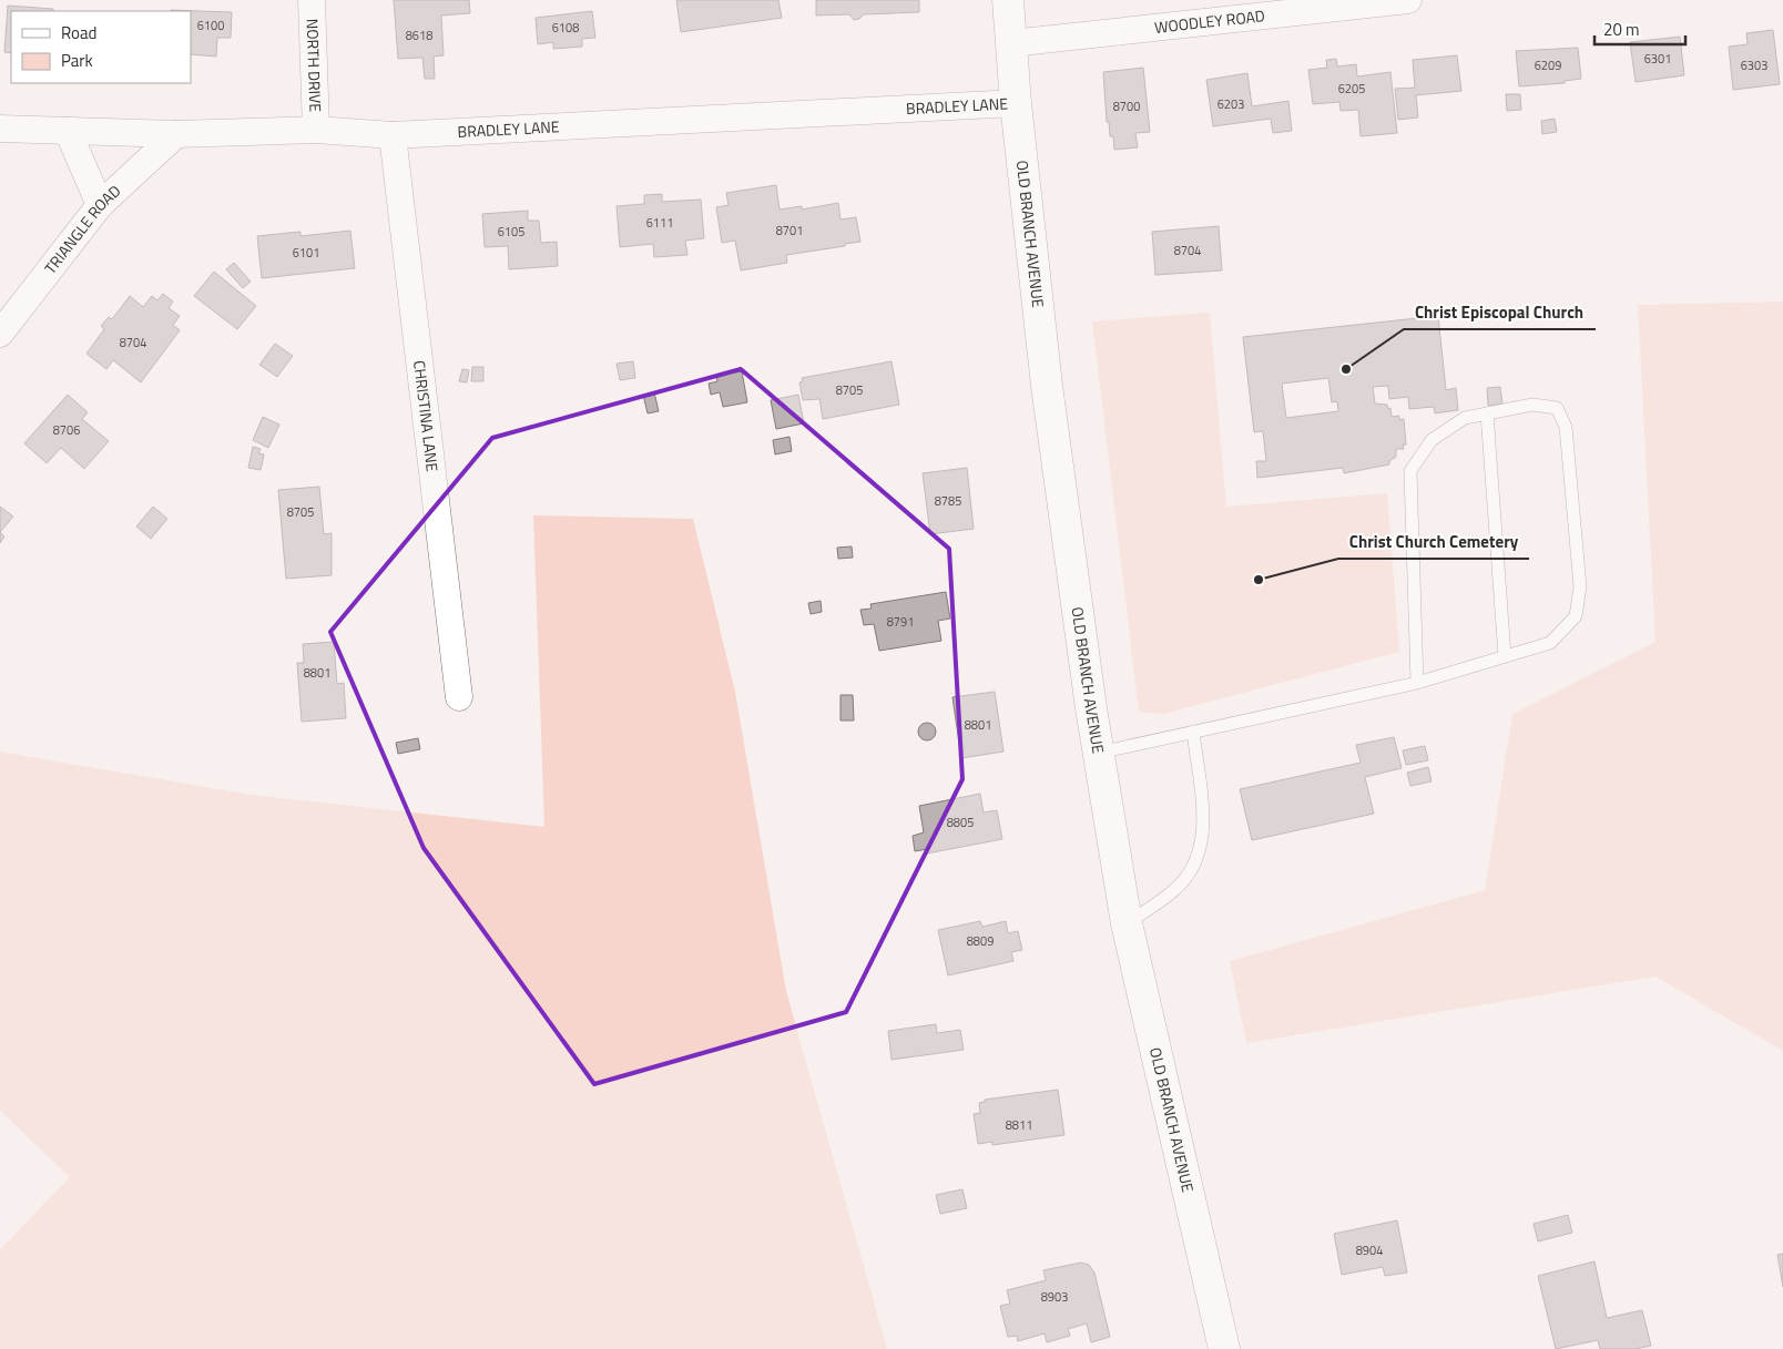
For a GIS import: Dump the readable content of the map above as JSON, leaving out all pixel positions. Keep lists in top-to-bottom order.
{
  "streets": {
    "main road": ["OLD BRANCH AVENUE"],
    "street": [
      "WOODLEY ROAD",
      "NORTH DRIVE",
      "BRADLEY LANE",
      "TRIANGLE ROAD",
      "CHRISTINA LANE"
    ]
  },
  "crossings": [
    ["WOODLEY ROAD", "OLD BRANCH AVENUE"],
    ["NORTH DRIVE", "BRADLEY LANE"],
    ["BRADLEY LANE", "TRIANGLE ROAD"],
    ["BRADLEY LANE", "OLD BRANCH AVENUE"],
    ["BRADLEY LANE", "CHRISTINA LANE"]
  ],
  "places": ["Christ Episcopal Church", "Christ Church Cemetery"],
  "house_numbers": [
    "6100",
    "6108",
    "8618",
    "6301",
    "6209",
    "6303",
    "6205",
    "6203",
    "8700",
    "6111",
    "8701",
    "6105",
    "8704",
    "6101",
    "8704",
    "8705",
    "8706",
    "8785",
    "8705",
    "8791",
    "8801",
    "8801",
    "8805",
    "8809",
    "8811",
    "8904",
    "8903"
  ],
  "legend": ["Road", "Park"],
  "scale_bar": "20 m"
}
